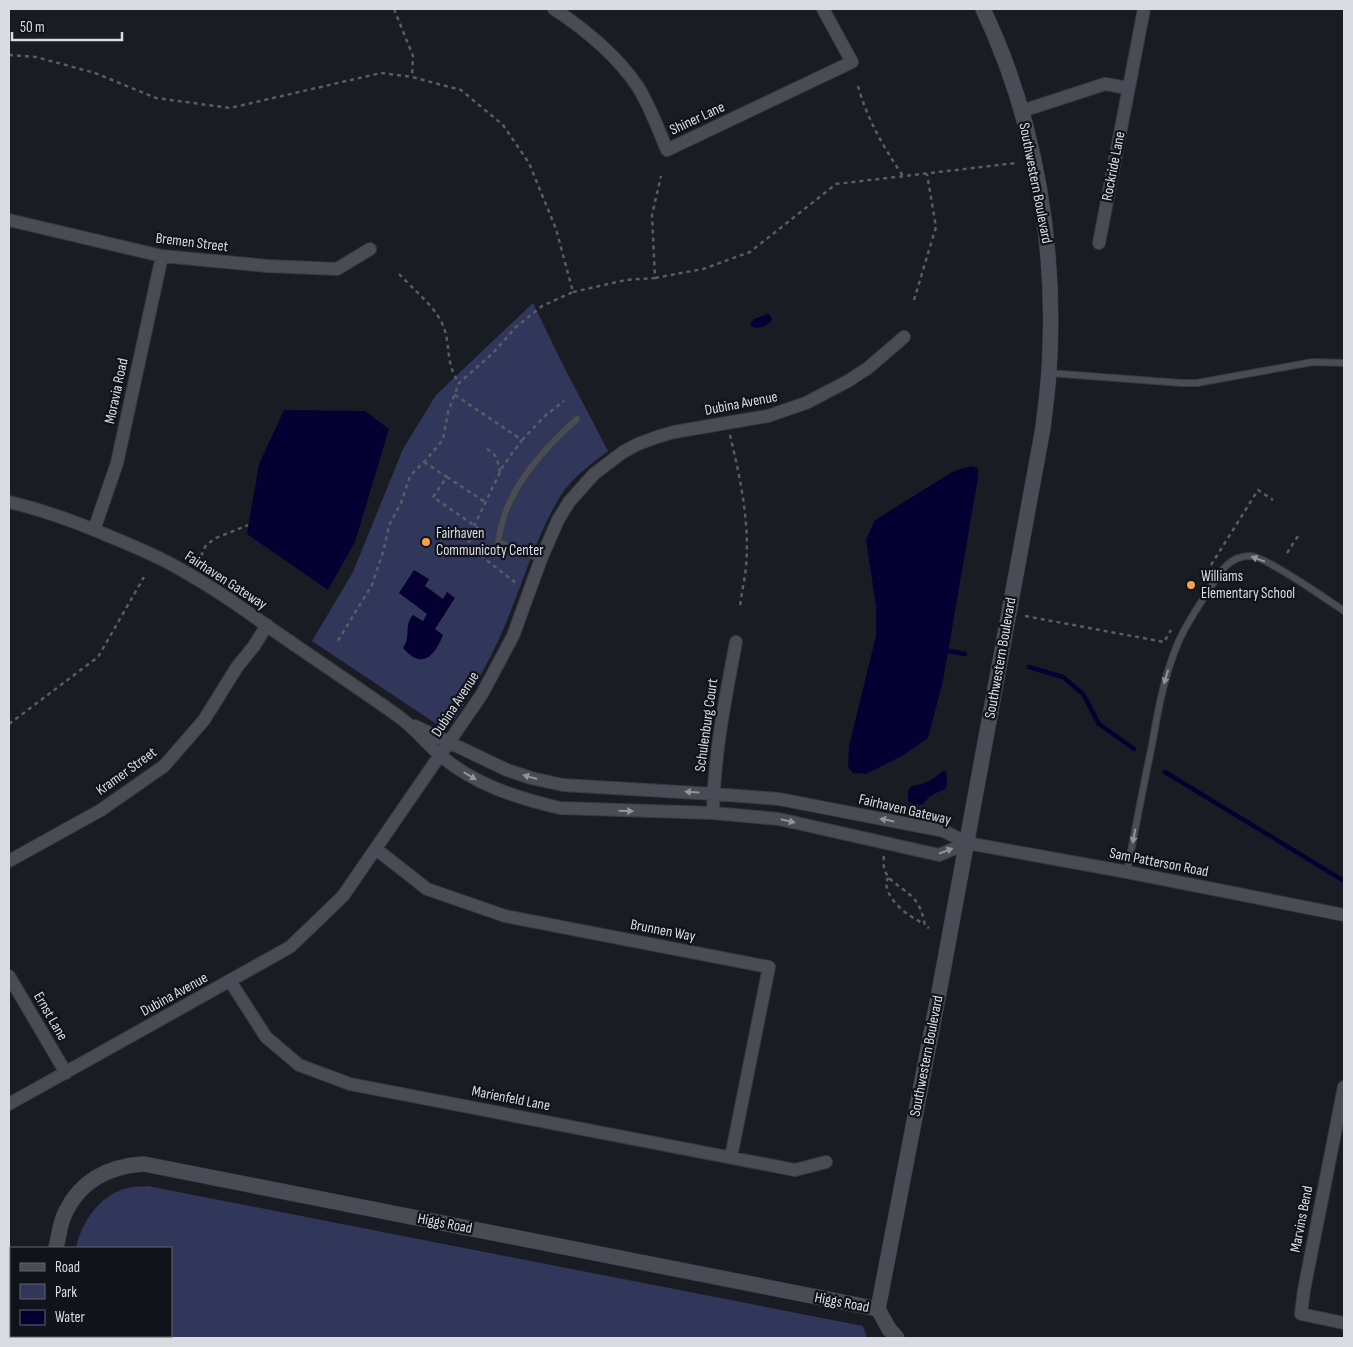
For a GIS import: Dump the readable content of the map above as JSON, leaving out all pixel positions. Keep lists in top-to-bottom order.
{
  "streets": {
    "street": [
      "Shiner Lane",
      "Rockride Lane",
      "Southwestern Boulevard",
      "Bremen Street",
      "Moravia Road",
      "Dubina Avenue",
      "Fairhaven Gateway",
      "Schulenburg Court",
      "Kramer Street",
      "Sam Patterson Road",
      "Brunnen Way",
      "Ernst Lane",
      "Marienfeld Lane",
      "Marvins Bend",
      "Higgs Road"
    ]
  },
  "crossings": [
    ["Southwestern Boulevard", "Fairhaven Gateway"],
    ["Southwestern Boulevard", "Sam Patterson Road"],
    ["Southwestern Boulevard", "Higgs Road"],
    ["Bremen Street", "Moravia Road"],
    ["Moravia Road", "Fairhaven Gateway"],
    ["Dubina Avenue", "Fairhaven Gateway"],
    ["Dubina Avenue", "Brunnen Way"],
    ["Dubina Avenue", "Ernst Lane"],
    ["Dubina Avenue", "Marienfeld Lane"],
    ["Fairhaven Gateway", "Schulenburg Court"],
    ["Fairhaven Gateway", "Kramer Street"],
    ["Fairhaven Gateway", "Sam Patterson Road"],
    ["Brunnen Way", "Marienfeld Lane"]
  ],
  "places": ["Fairhaven Communicoty Center", "Williams Elementary School"],
  "legend": ["Road", "Park", "Water"],
  "scale_bar": "50 m"
}
